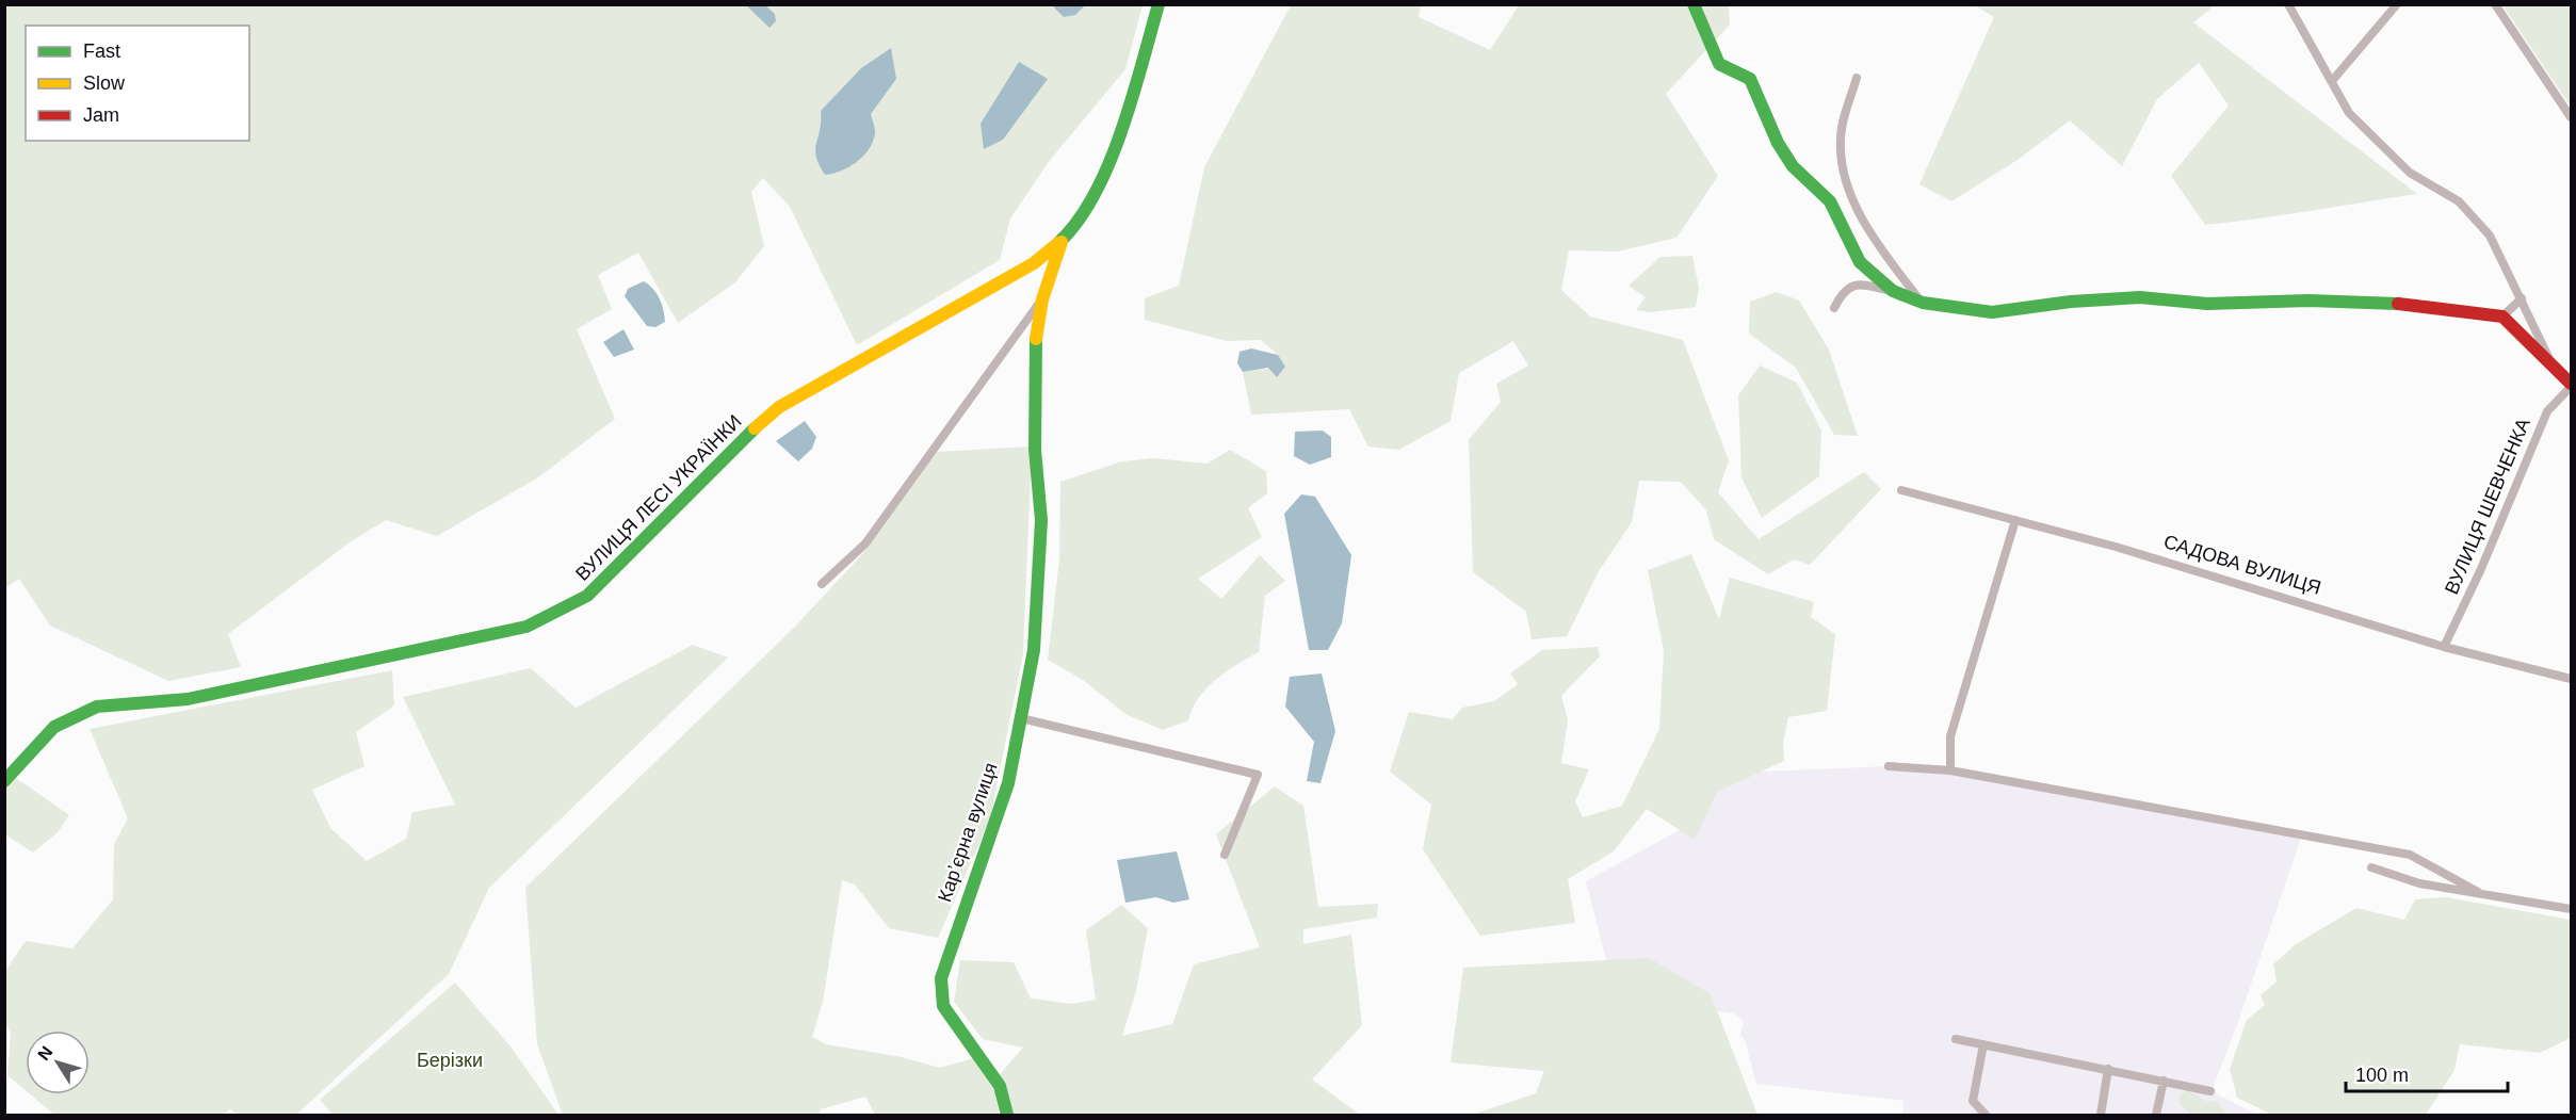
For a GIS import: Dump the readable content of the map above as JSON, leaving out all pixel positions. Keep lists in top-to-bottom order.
{
  "streets": {
    "street": [
      "ВУЛИЦЯ ЛЕСІ УКРАЇНКИ",
      "ВУЛИЦЯ ШЕВЧЕНКА",
      "САДОВА ВУЛИЦЯ",
      "Карʼєрна вулиця"
    ]
  },
  "crossings": [
    ["ВУЛИЦЯ ЛЕСІ УКРАЇНКИ", "Карʼєрна вулиця"],
    ["ВУЛИЦЯ ШЕВЧЕНКА", "САДОВА ВУЛИЦЯ"]
  ],
  "parks": ["Берізки"],
  "legend": ["Fast", "Slow", "Jam"],
  "scale_bar": "100 m",
  "north": "top left"
}
